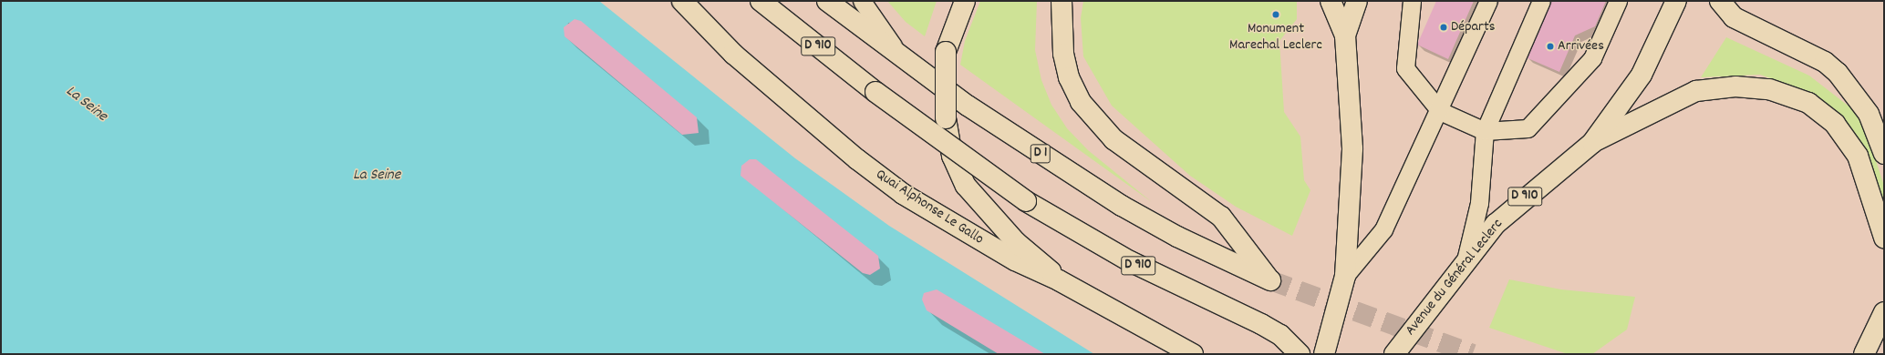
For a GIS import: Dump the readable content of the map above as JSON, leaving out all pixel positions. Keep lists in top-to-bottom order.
{
  "streets": {
    "main road": [
      "D 910",
      "D 1",
      "Quai Alphonse Le Gallo",
      "Avenue du Général Leclerc"
    ]
  },
  "water": ["La Seine"],
  "places": ["Monument Marechal Leclerc", "Départs", "Arrivées"]
}
